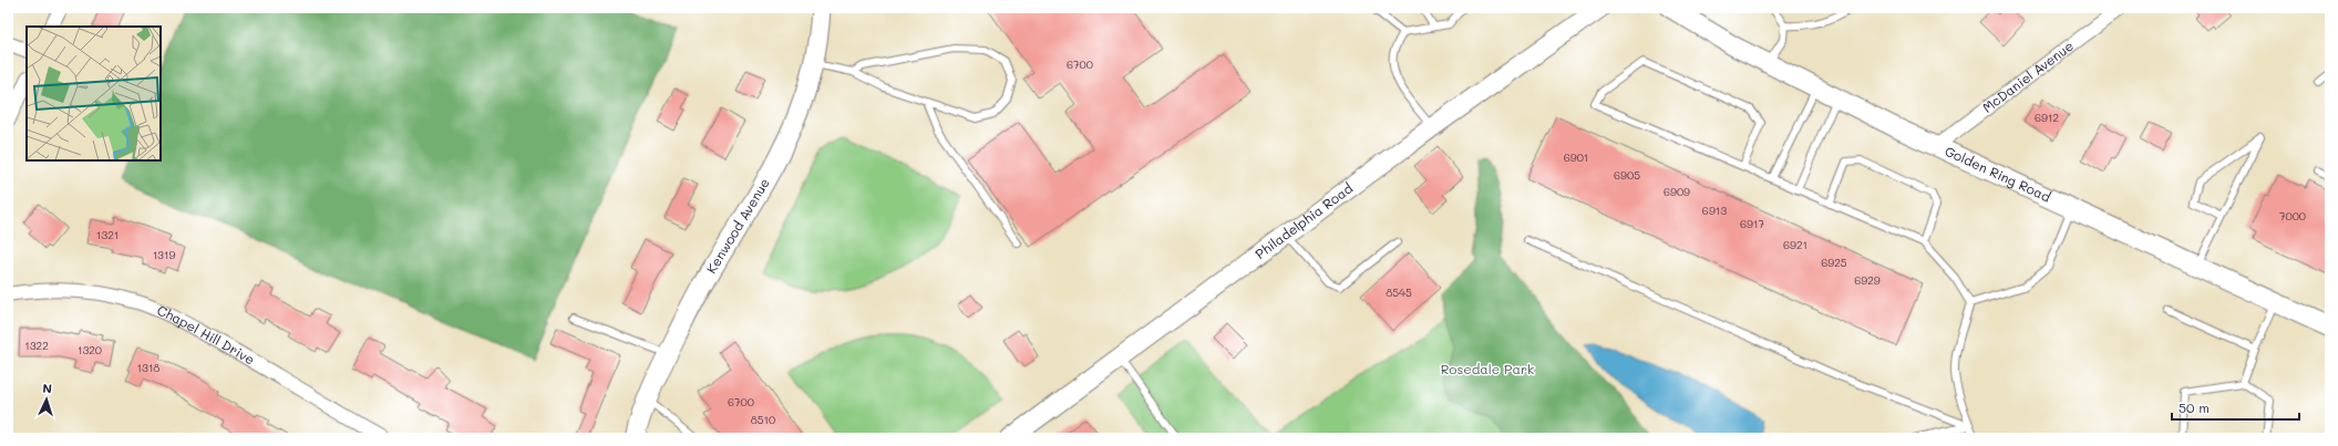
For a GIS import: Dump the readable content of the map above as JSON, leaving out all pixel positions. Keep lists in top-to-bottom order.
{
  "streets": {
    "street": [
      "McDaniel Avenue",
      "Golden Ring Road",
      "Philadelphia Road",
      "Kenwood Avenue",
      "Chapel Hill Drive"
    ]
  },
  "crossings": [
    ["McDaniel Avenue", "Golden Ring Road"]
  ],
  "parks": ["Rosedale Park"],
  "house_numbers": [
    "6700",
    "6912",
    "6901",
    "6905",
    "6909",
    "6913",
    "7000",
    "6917",
    "1321",
    "6921",
    "1319",
    "6925",
    "6929",
    "8545",
    "1322",
    "1320",
    "1318",
    "6700",
    "8510"
  ],
  "scale_bar": "50 m",
  "north": "top"
}
